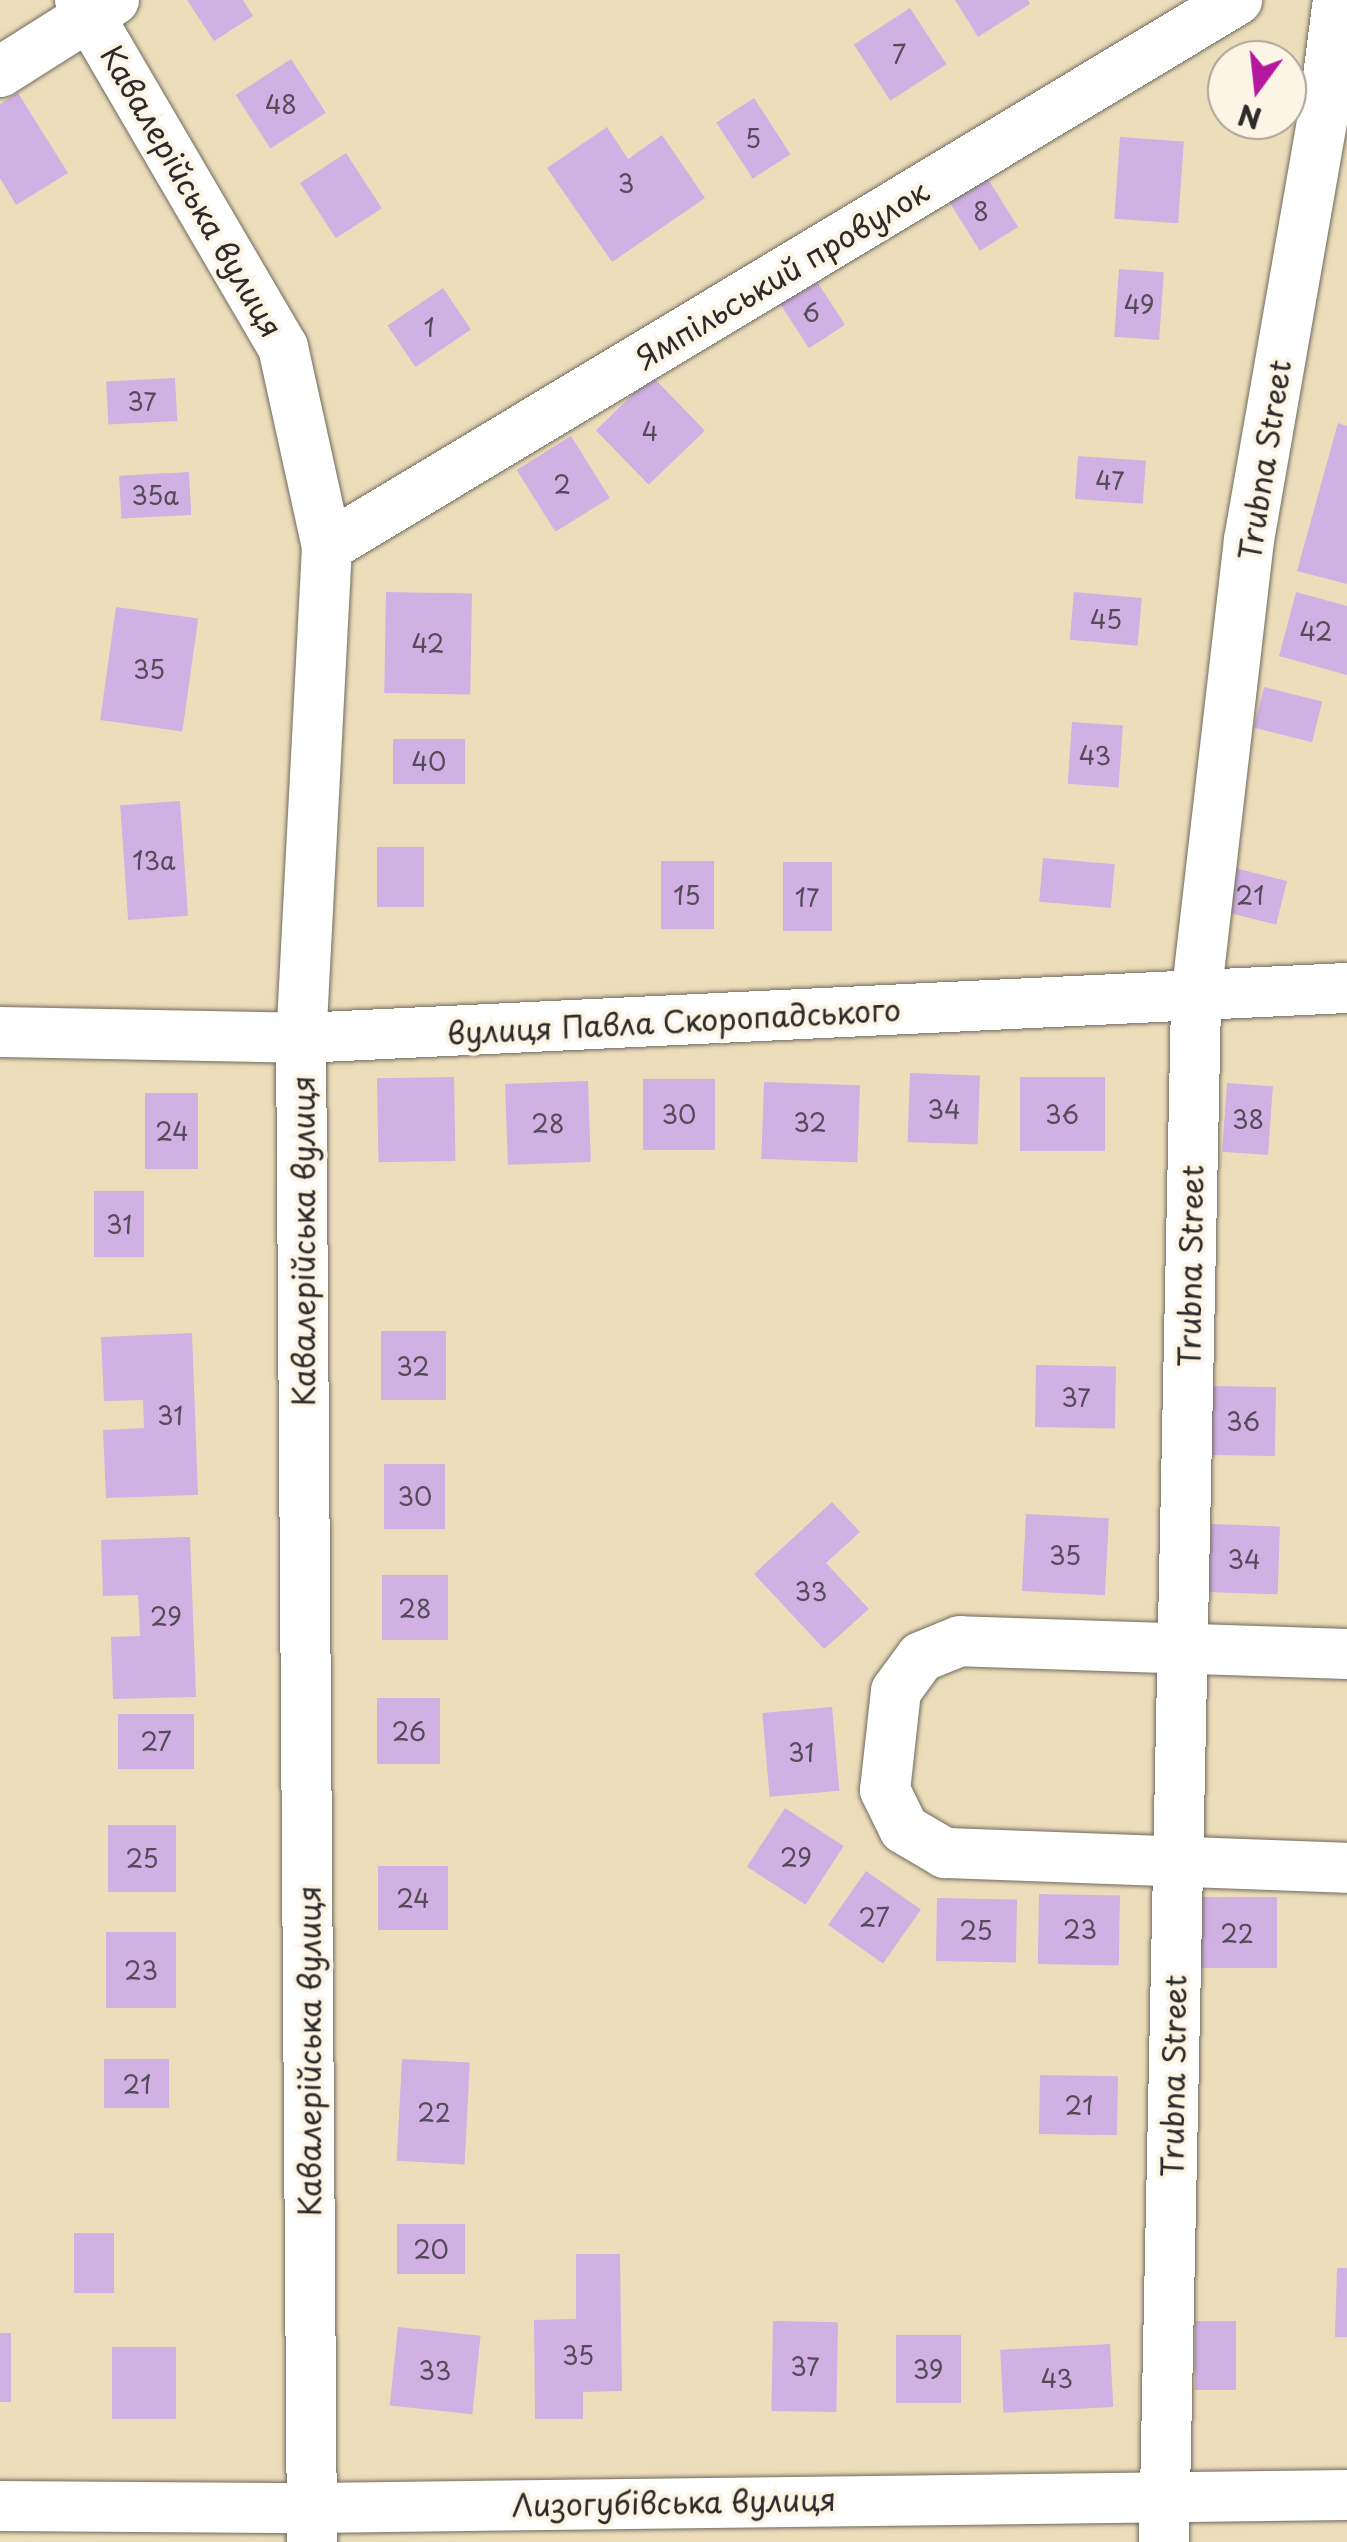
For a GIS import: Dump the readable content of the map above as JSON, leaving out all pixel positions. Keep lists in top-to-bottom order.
{
  "streets": {
    "street": [
      "Кавалерійська вулиця",
      "Ямпільський провулок",
      "Trubna Street",
      "вулиця Павла Скоропадського",
      "Лизогубівська вулиця"
    ]
  },
  "crossings": [
    ["Кавалерійська вулиця", "Ямпільський провулок"],
    ["Кавалерійська вулиця", "вулиця Павла Скоропадського"],
    ["Кавалерійська вулиця", "Лизогубівська вулиця"],
    ["Trubna Street", "вулиця Павла Скоропадського"],
    ["Trubna Street", "Лизогубівська вулиця"]
  ],
  "house_numbers": [
    "7",
    "48",
    "5",
    "3",
    "8",
    "49",
    "6",
    "1",
    "37",
    "4",
    "47",
    "2",
    "35а",
    "45",
    "42",
    "42",
    "35",
    "43",
    "40",
    "13а",
    "15",
    "21",
    "17",
    "34",
    "30",
    "36",
    "38",
    "32",
    "28",
    "24",
    "31",
    "32",
    "37",
    "31",
    "36",
    "30",
    "35",
    "34",
    "33",
    "28",
    "29",
    "26",
    "27",
    "31",
    "29",
    "25",
    "24",
    "27",
    "23",
    "25",
    "22",
    "23",
    "21",
    "21",
    "22",
    "20",
    "35",
    "37",
    "39",
    "33",
    "43"
  ],
  "north": "bottom"
}
